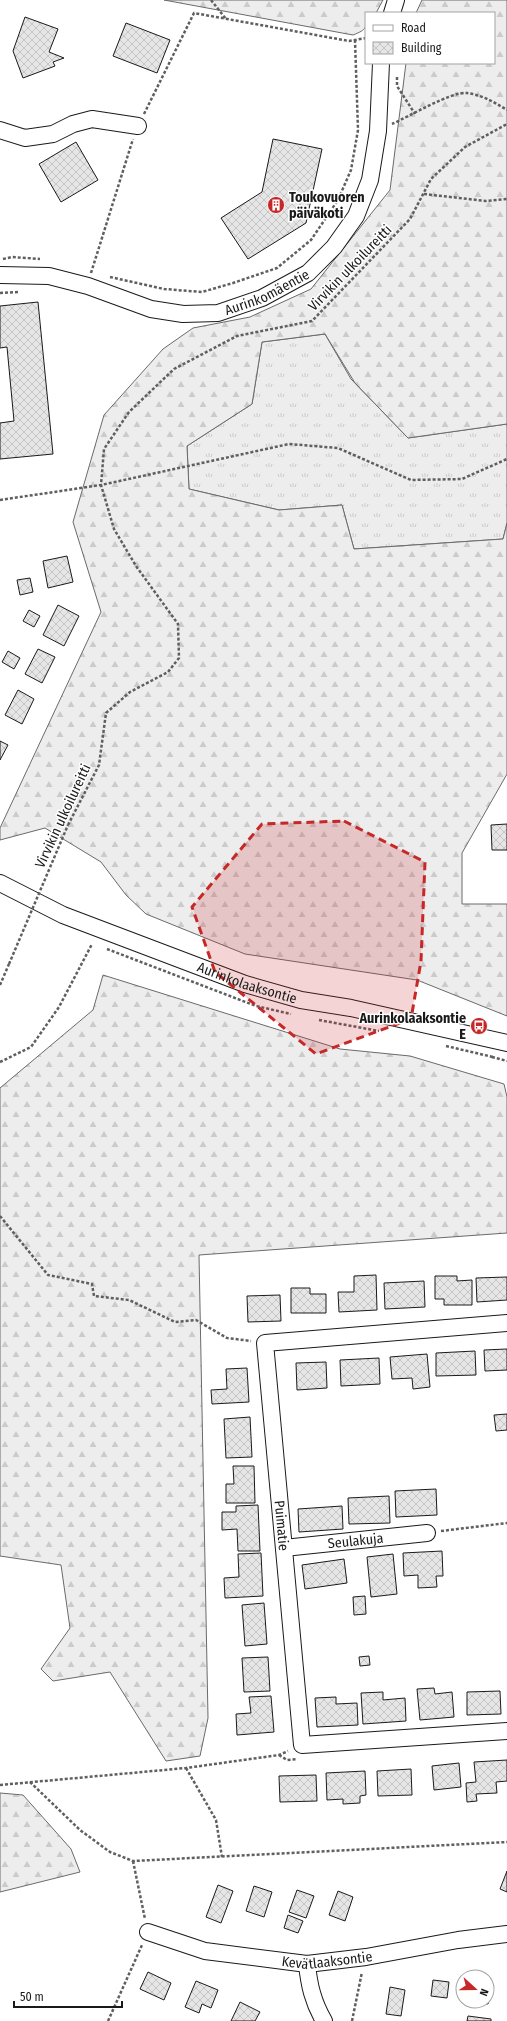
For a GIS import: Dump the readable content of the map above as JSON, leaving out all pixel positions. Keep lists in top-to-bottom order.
{
  "streets": {
    "street": [
      "Aurinkomäentie",
      "Aurinkolaaksontie",
      "Puimatie",
      "Seulakuja",
      "Kevätlaaksontie"
    ],
    "path": ["Virvikin ulkoilureitti"]
  },
  "crossings": [
    ["Puimatie", "Seulakuja"]
  ],
  "places": {
    "building": ["Toukovuoren päiväkoti"],
    "bus stop": ["Aurinkolaaksontie E"]
  },
  "legend": ["Road", "Building"],
  "scale_bar": "50 m",
  "north": "right"
}
